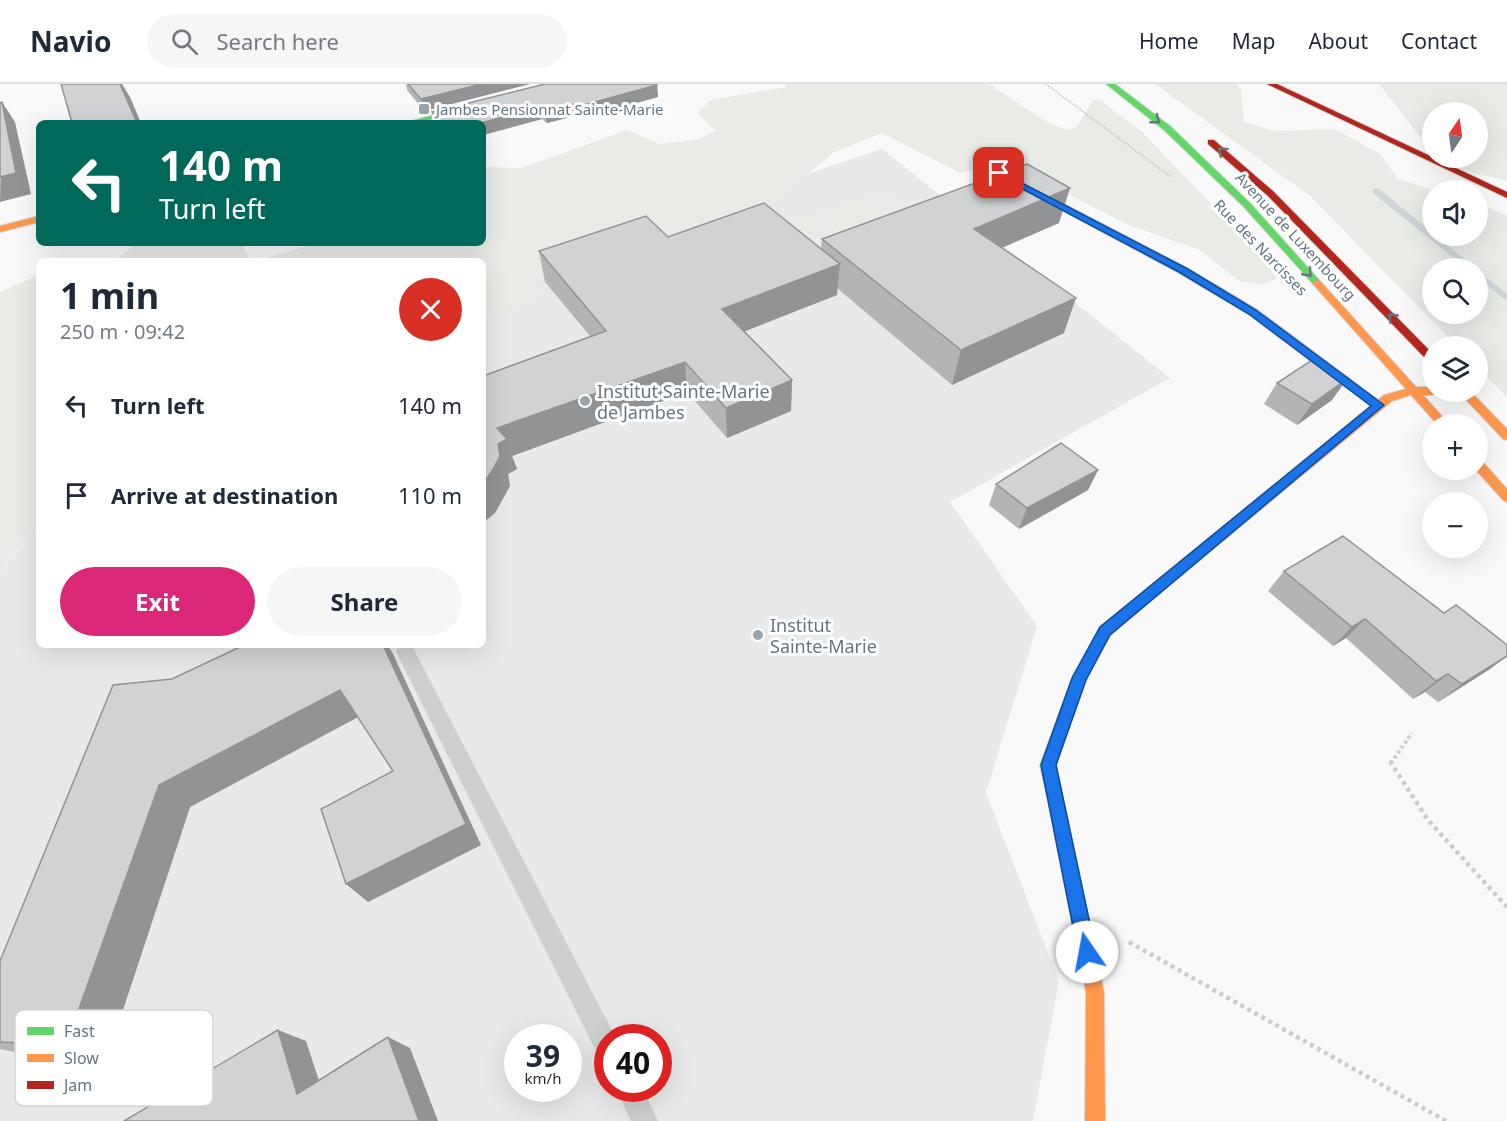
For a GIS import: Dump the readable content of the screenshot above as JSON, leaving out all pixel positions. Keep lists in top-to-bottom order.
{
  "streets": {
    "street": ["Avenue de Luxembourg"]
  },
  "places": {
    "transit": ["Jambes Pensionnat Sainte-Marie"],
    "other": ["Institut Sainte-Marie de Jambes", "Institut Sainte-Marie"]
  },
  "legend": ["Fast", "Slow", "Jam"],
  "north": "top",
  "page": {
    "header": "Navio",
    "search": "Search here",
    "nav": [
      "Home",
      "Map",
      "About",
      "Contact"
    ],
    "map_buttons": ["+", "−"],
    "turn": ["140 m", "Turn left"],
    "heading": ["1 min", "250 m · 09:42"],
    "list": [
      {
        "name": "Turn left",
        "value": "140 m"
      },
      {
        "name": "Arrive at destination",
        "value": "110 m"
      }
    ],
    "buttons": ["Exit", "Share"],
    "speed": "39 km/h",
    "limit": "40"
  }
}
